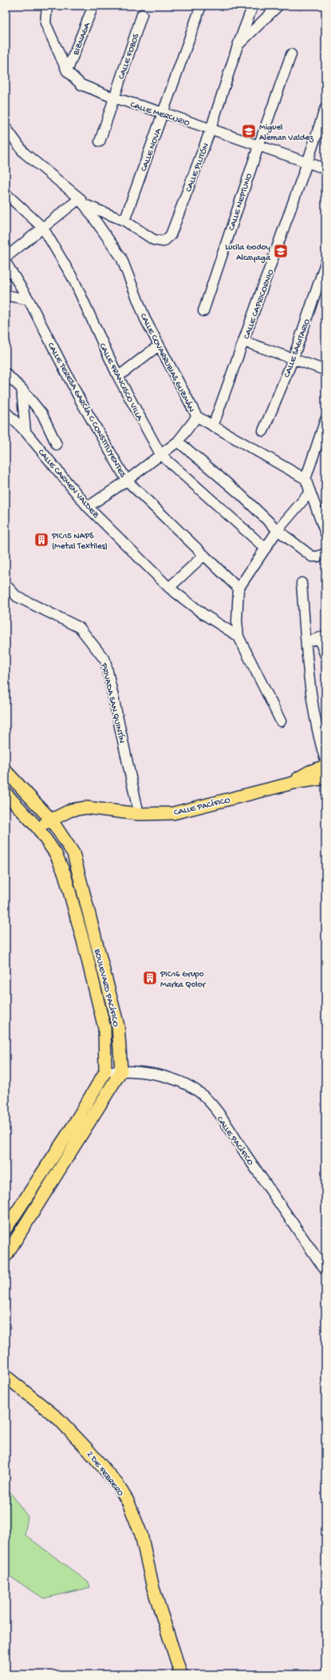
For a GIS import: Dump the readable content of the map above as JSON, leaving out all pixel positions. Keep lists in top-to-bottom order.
{
  "streets": {
    "main road": ["CALLE PACÍFICO", "BOULEVARD PACÍFICO", "2 DE FEBRERO"],
    "street": [
      "BIZNAGA",
      "CALLE FOBOS",
      "CALLE MERCURIO",
      "CALLE NOVA",
      "CALLE PLUTÓN",
      "CALLE NEPTUNO",
      "CALLE CAPRICORNIO",
      "CALLE SAGITARIO",
      "CALLE COVARRUBIAS GUZMÁN",
      "CALLE FRANCISCO VILLA",
      "CALLE TERESA GARCÍA C CONSTITUYENTES",
      "CALLE CARMEN VALDEZ",
      "PRIVADA SAN QUINTÍN"
    ]
  },
  "crossings": [
    ["BIZNAGA", "CALLE MERCURIO"],
    ["CALLE FOBOS", "CALLE MERCURIO"],
    ["CALLE MERCURIO", "CALLE NOVA"],
    ["CALLE MERCURIO", "CALLE PLUTÓN"],
    ["CALLE MERCURIO", "CALLE NEPTUNO"],
    ["CALLE MERCURIO", "CALLE CAPRICORNIO"],
    ["CALLE NOVA", "CALLE PLUTÓN"],
    ["CALLE PLUTÓN", "CALLE COVARRUBIAS GUZMÁN"],
    ["CALLE CAPRICORNIO", "CALLE COVARRUBIAS GUZMÁN"],
    ["PRIVADA SAN QUINTÍN", "CALLE PACÍFICO"],
    ["CALLE PACÍFICO", "BOULEVARD PACÍFICO"]
  ],
  "places": {
    "school or university": ["Miguel Aleman Valdez", "Lucila Godoy Alcayaga"],
    "building": ["PIC15 NAPS (Metal Textiles)", "PIC16 Grupo Marka Qolor"]
  }
}
